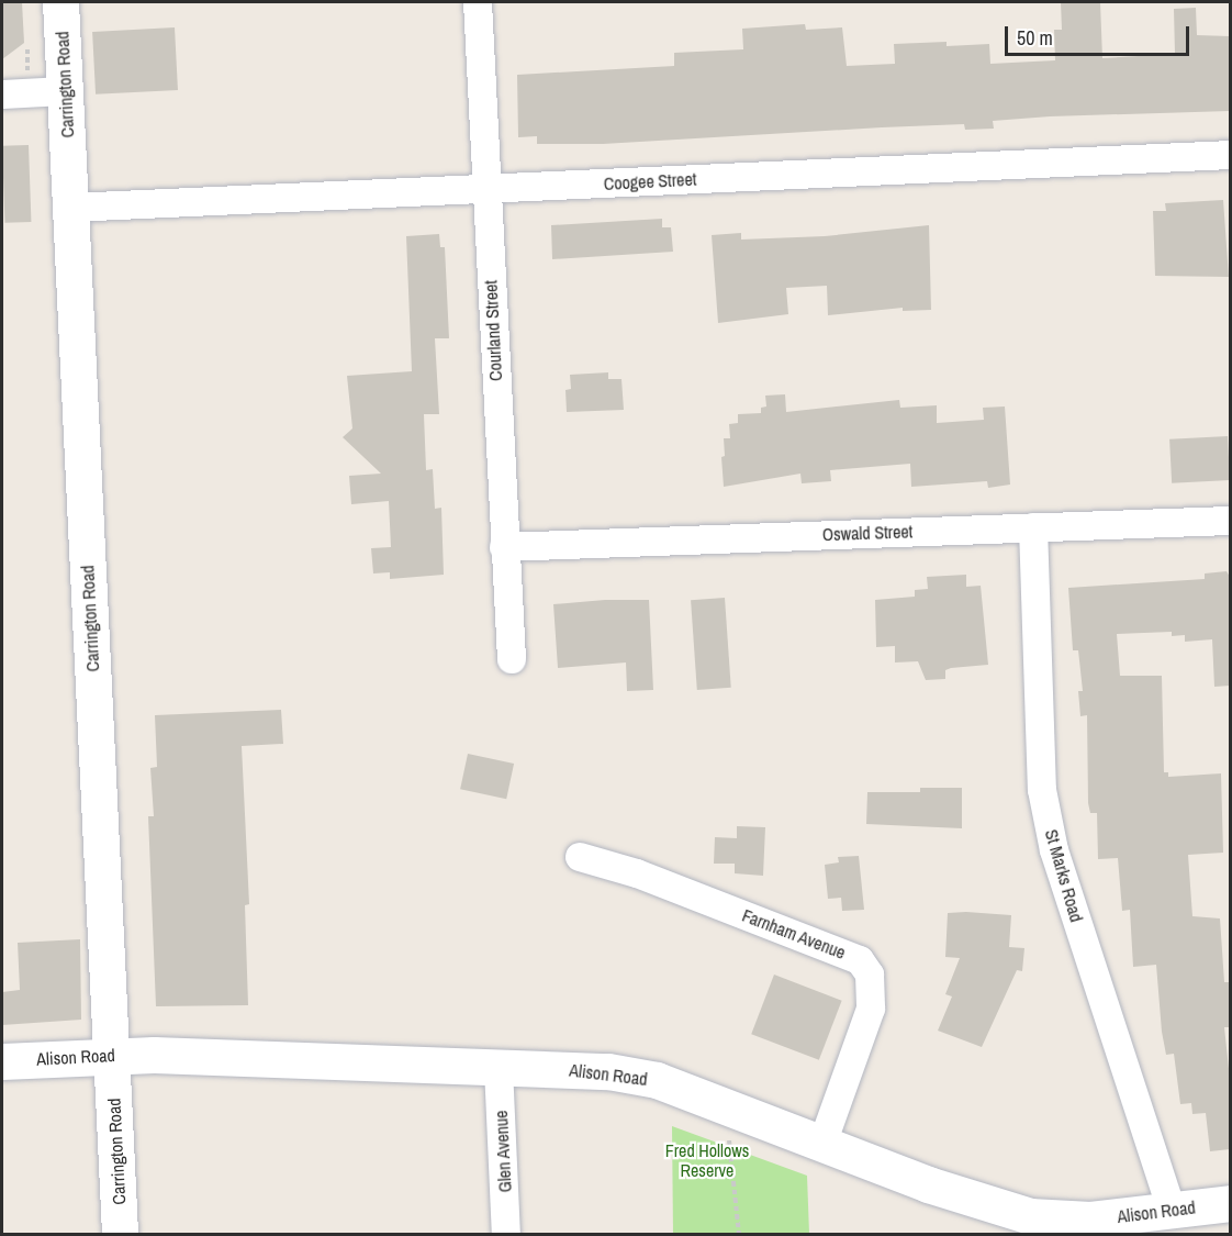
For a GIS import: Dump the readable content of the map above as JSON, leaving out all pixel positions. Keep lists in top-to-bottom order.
{
  "streets": {
    "main road": ["Carrington Road", "Alison Road"],
    "street": [
      "Coogee Street",
      "Courland Street",
      "Oswald Street",
      "St Marks Road",
      "Farnham Avenue",
      "Glen Avenue"
    ]
  },
  "crossings": [
    ["Carrington Road", "Coogee Street"],
    ["Carrington Road", "Alison Road"],
    ["Coogee Street", "Courland Street"],
    ["Courland Street", "Oswald Street"],
    ["Oswald Street", "St Marks Road"],
    ["St Marks Road", "Alison Road"],
    ["Farnham Avenue", "Alison Road"],
    ["Alison Road", "Glen Avenue"]
  ],
  "parks": ["Fred Hollows Reserve"],
  "scale_bar": "50 m"
}
